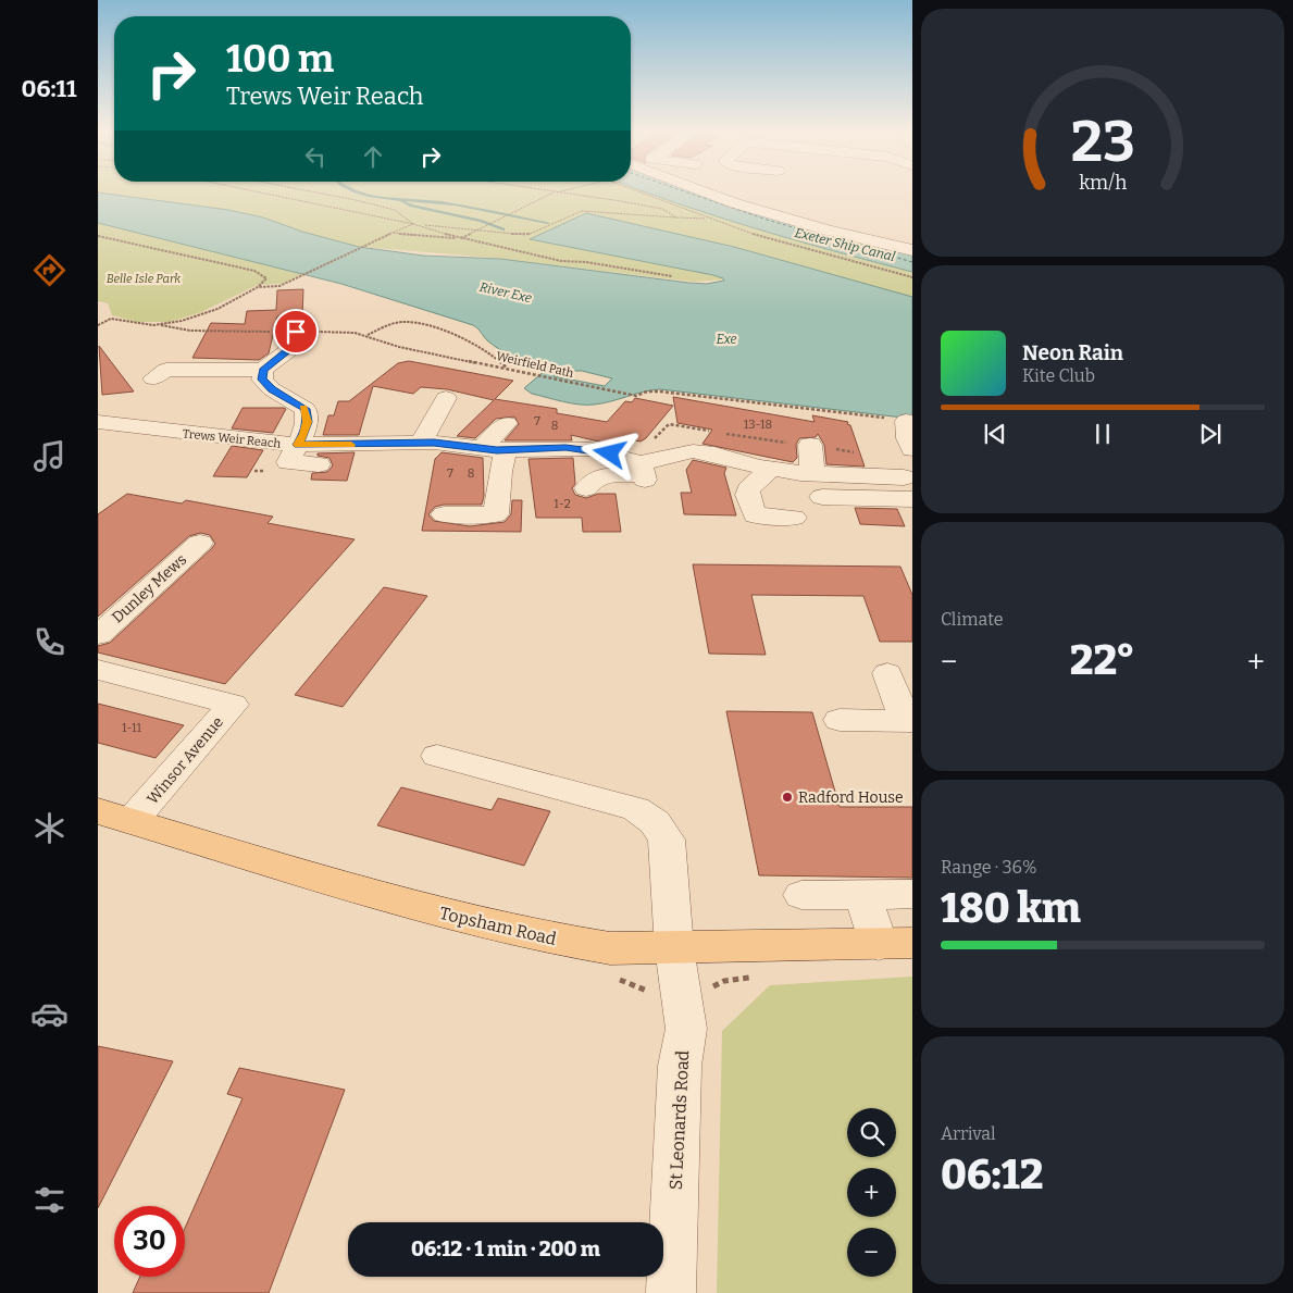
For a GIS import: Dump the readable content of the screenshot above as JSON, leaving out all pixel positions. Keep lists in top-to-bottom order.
{
  "streets": {
    "main road": ["Topsham Road"],
    "street": [
      "Trews Weir Reach",
      "Dunley Mews",
      "Winsor Avenue",
      "St Leonards Road"
    ],
    "path": ["Weirfield Path"]
  },
  "crossings": [
    ["Winsor Avenue", "Topsham Road"],
    ["Topsham Road", "St Leonards Road"]
  ],
  "water": ["Exeter Ship Canal", "River Exe", "Exe"],
  "parks": ["Belle Isle Park"],
  "places": ["Radford House"],
  "house_numbers": [
    "7",
    "13-18",
    "8",
    "7",
    "8",
    "1-2",
    "1-11"
  ],
  "page": {
    "tabs": "06:11",
    "turn": ["100 m", "Trews Weir Reach"],
    "song": ["Neon Rain", "Kite Club"],
    "tile": [
      "Climate",
      ["Range · 36%", "180 km"],
      ["Arrival", "06:12"]
    ],
    "heat": ["−", "22°", "+"],
    "map_buttons": ["+", "−"],
    "limit": "30",
    "trip": "06:12 · 1 min · 200 m",
    "gauge": ["23", "km/h"]
  }
}
